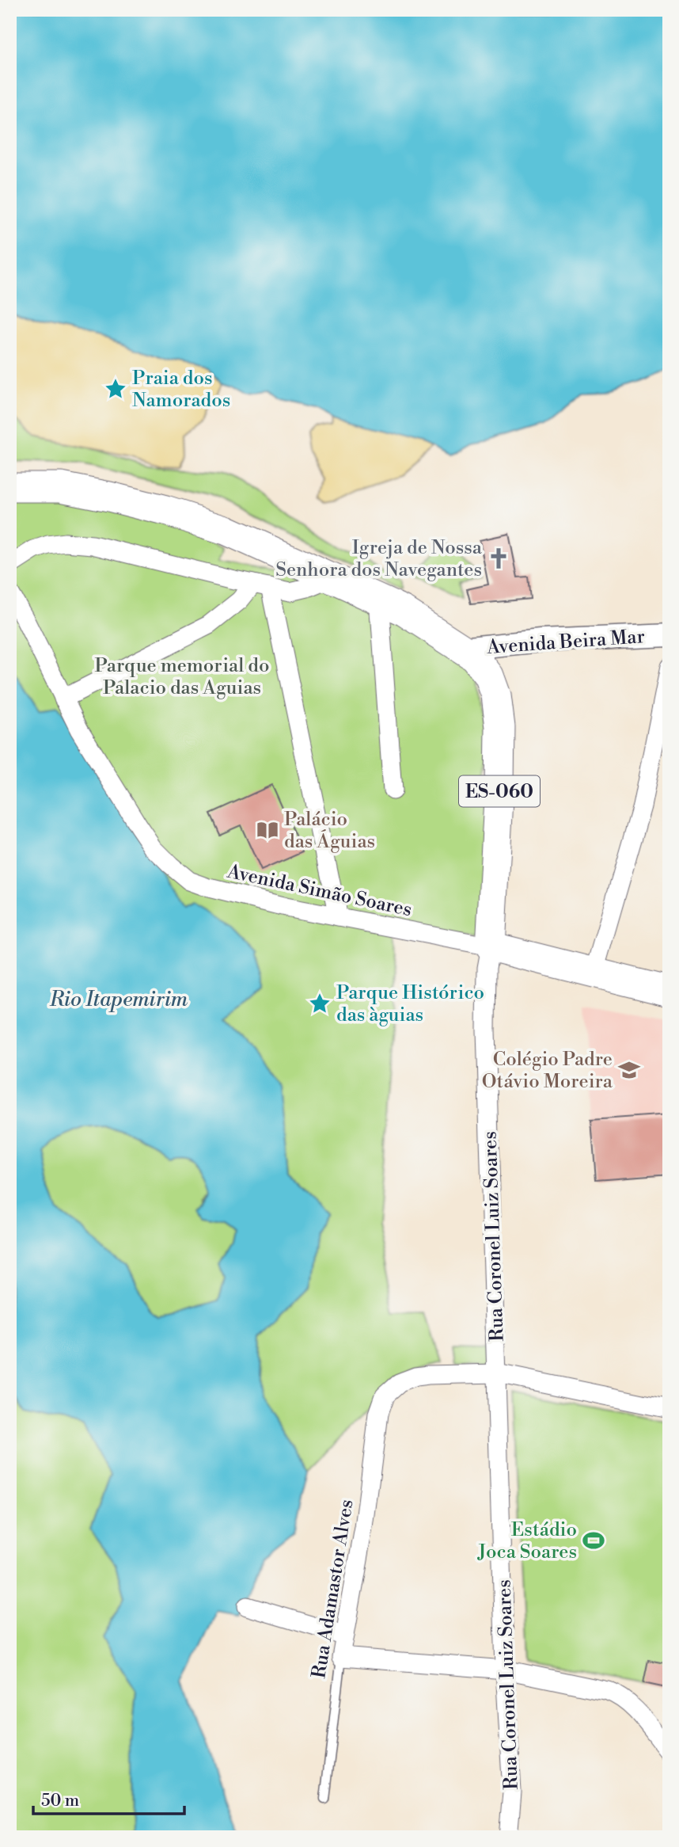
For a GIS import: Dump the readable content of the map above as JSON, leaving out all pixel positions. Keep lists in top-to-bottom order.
{
  "streets": {
    "main road": ["ES-060", "Rua Coronel Luiz Soares"],
    "street": ["Avenida Beira Mar", "Avenida Simão Soares", "Rua Adamastor Alves"]
  },
  "crossings": [
    ["Avenida Beira Mar", "ES-060"],
    ["Avenida Beira Mar", "Rua Coronel Luiz Soares"],
    ["ES-060", "Rua Coronel Luiz Soares"],
    ["Avenida Simão Soares", "Rua Coronel Luiz Soares"],
    ["Rua Coronel Luiz Soares", "Rua Adamastor Alves"]
  ],
  "water": ["Rio Itapemirim"],
  "parks": ["Parque memorial do Palacio das Aguias"],
  "places": {
    "place": ["Praia dos Namorados", "Parque Histórico das àguias"],
    "church": ["Igreja de Nossa Senhora dos Navegantes"],
    "library": ["Palácio das Águias"],
    "school or university": ["Colégio Padre Otávio Moreira"],
    "sports": ["Estádio Joca Soares"]
  },
  "scale_bar": "50 m"
}
